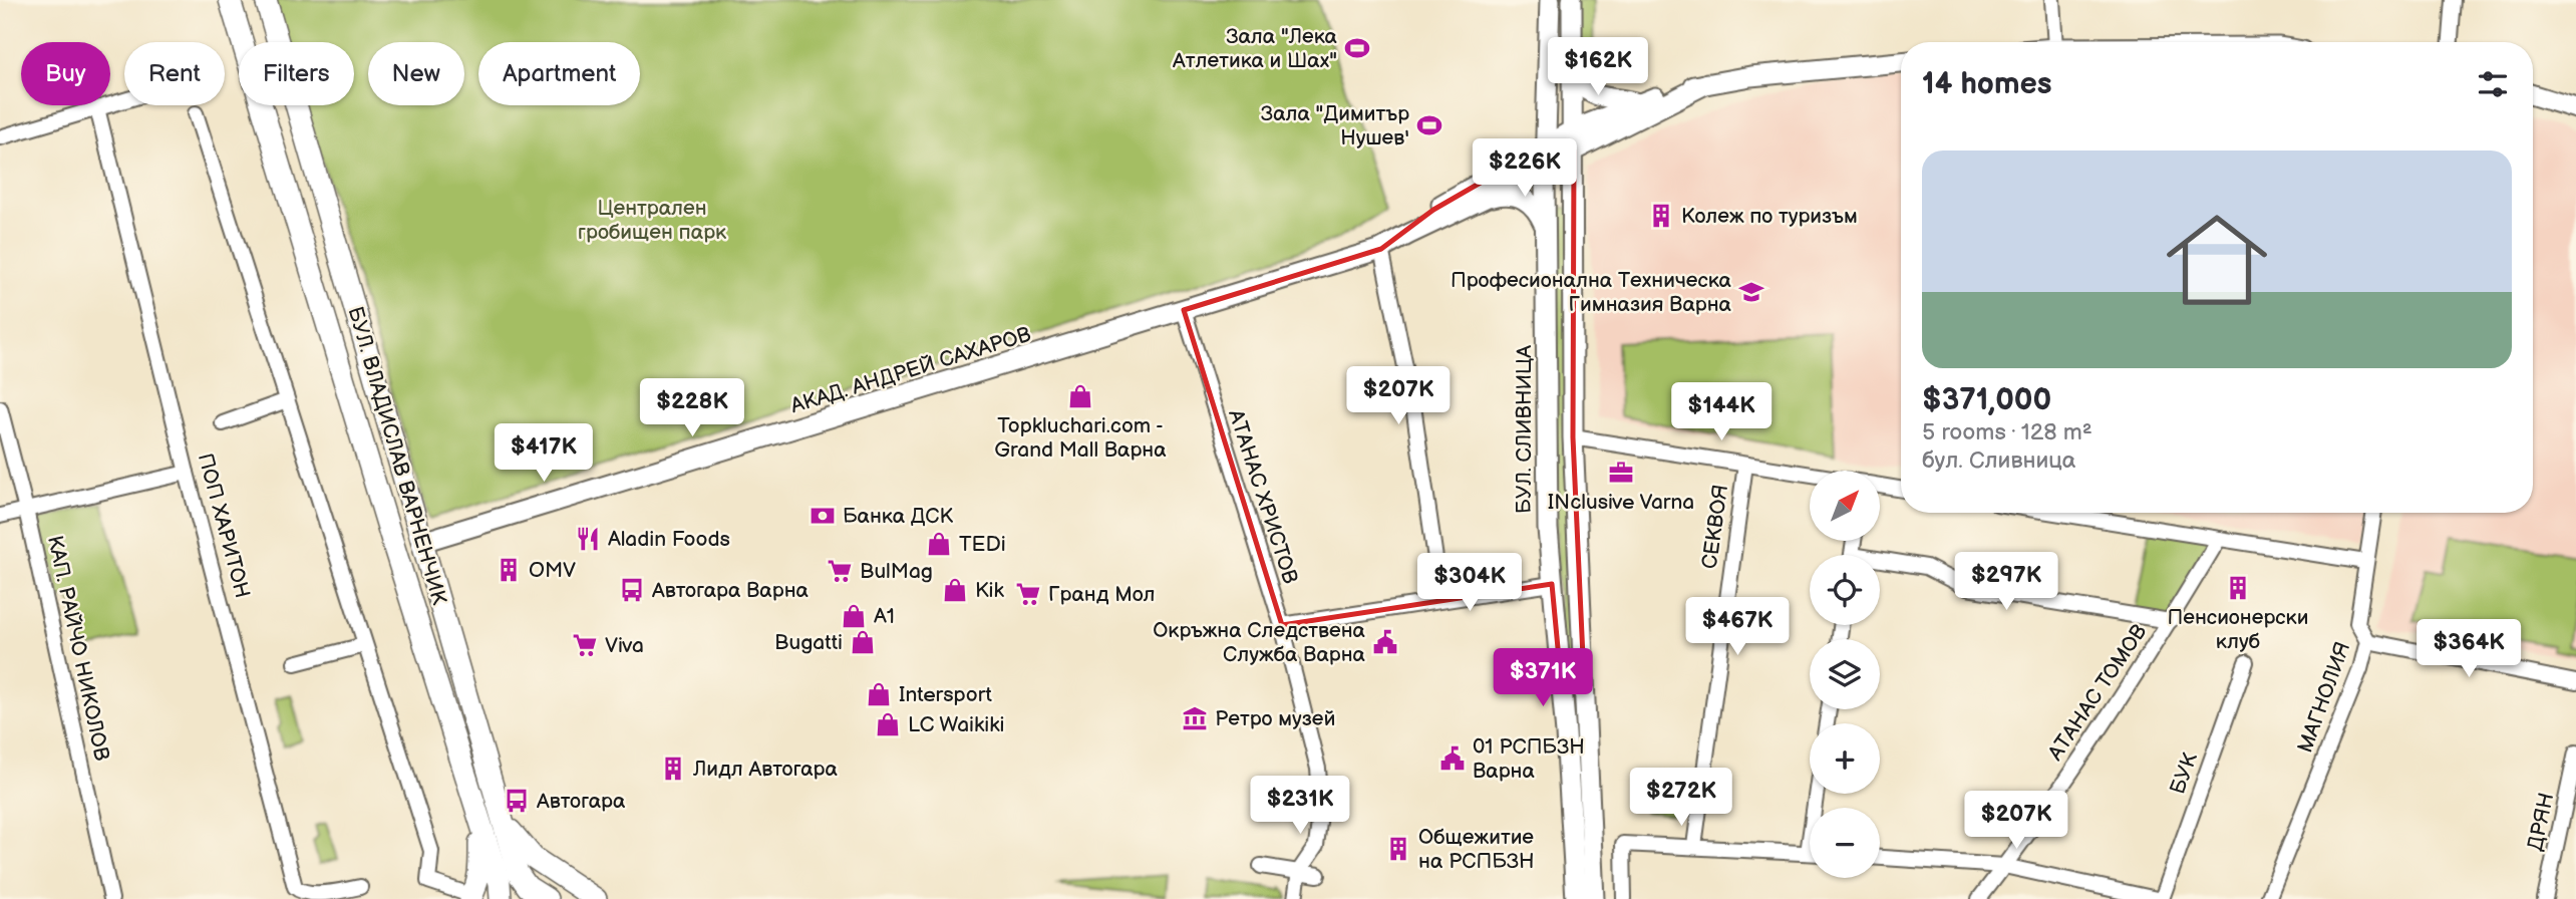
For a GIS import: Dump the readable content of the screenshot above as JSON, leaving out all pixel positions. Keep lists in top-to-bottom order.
{
  "streets": {
    "main road": ["БУЛ. ВЛАДИСЛАВ ВАРНЕНЧИК"],
    "street": [
      "АКАД. АНДРЕЙ САХАРОВ",
      "БУЛ. СЛИВНИЦА",
      "АТАНАС ХРИСТОВ",
      "ПОП ХАРИТОН",
      "СЕКВОЯ",
      "КАП. РАЙЧО НИКОЛОВ",
      "АТАНАС ТОМОВ",
      "МАГНОЛИЯ",
      "БУК",
      "ДРЯН"
    ]
  },
  "crossings": [
    ["АКАД. АНДРЕЙ САХАРОВ", "БУЛ. СЛИВНИЦА"],
    ["АКАД. АНДРЕЙ САХАРОВ", "БУЛ. ВЛАДИСЛАВ ВАРНЕНЧИК"],
    ["АКАД. АНДРЕЙ САХАРОВ", "АТАНАС ХРИСТОВ"]
  ],
  "parks": ["Централен гробищен парк"],
  "places": {
    "sports": ["Зала \"Лека Атлетика и Шах\"", "Зала \"Димитър Нушев'"],
    "building": [
      "Колеж по туризъм",
      "OMV",
      "Пенсионерски клуб",
      "Лидл Автогара",
      "Общежитие на РСПБЗН"
    ],
    "school or university": ["Професионална Техническа Гимназия Варна"],
    "shop": [
      "Topkluchari.com - Grand Mall Варна",
      "TEDi",
      "Kik",
      "A1",
      "Bugatti",
      "Intersport",
      "LC Waikiki"
    ],
    "office": ["INclusive Varna"],
    "bank": ["Банка ДСК"],
    "restaurant": ["Aladin Foods"],
    "supermarket": ["BulMag", "Гранд Мол", "Viva"],
    "bus stop": ["Автогара Варна", "Автогара"],
    "public building": ["Окръжна Следствена Служба Варна", "01 РСПБЗН Варна"],
    "museum": ["Ретро музей"]
  },
  "north": "top right",
  "page": {
    "price": [
      "$162K",
      "$226K",
      "$207K",
      "$228K",
      "$144K",
      "$417K",
      "$297K",
      "$304K",
      "$467K",
      "$364K",
      "$371K",
      "$272K",
      "$231K",
      "$207K"
    ],
    "chip": [
      "Buy",
      "Rent",
      "Filters",
      "New",
      "Apartment"
    ],
    "heading": "14 homes",
    "list": [
      {
        "name": "$371,000",
        "note": "5 rooms · 128 m² · бул. Сливница"
      }
    ],
    "map_buttons": ["+", "−"]
  }
}
